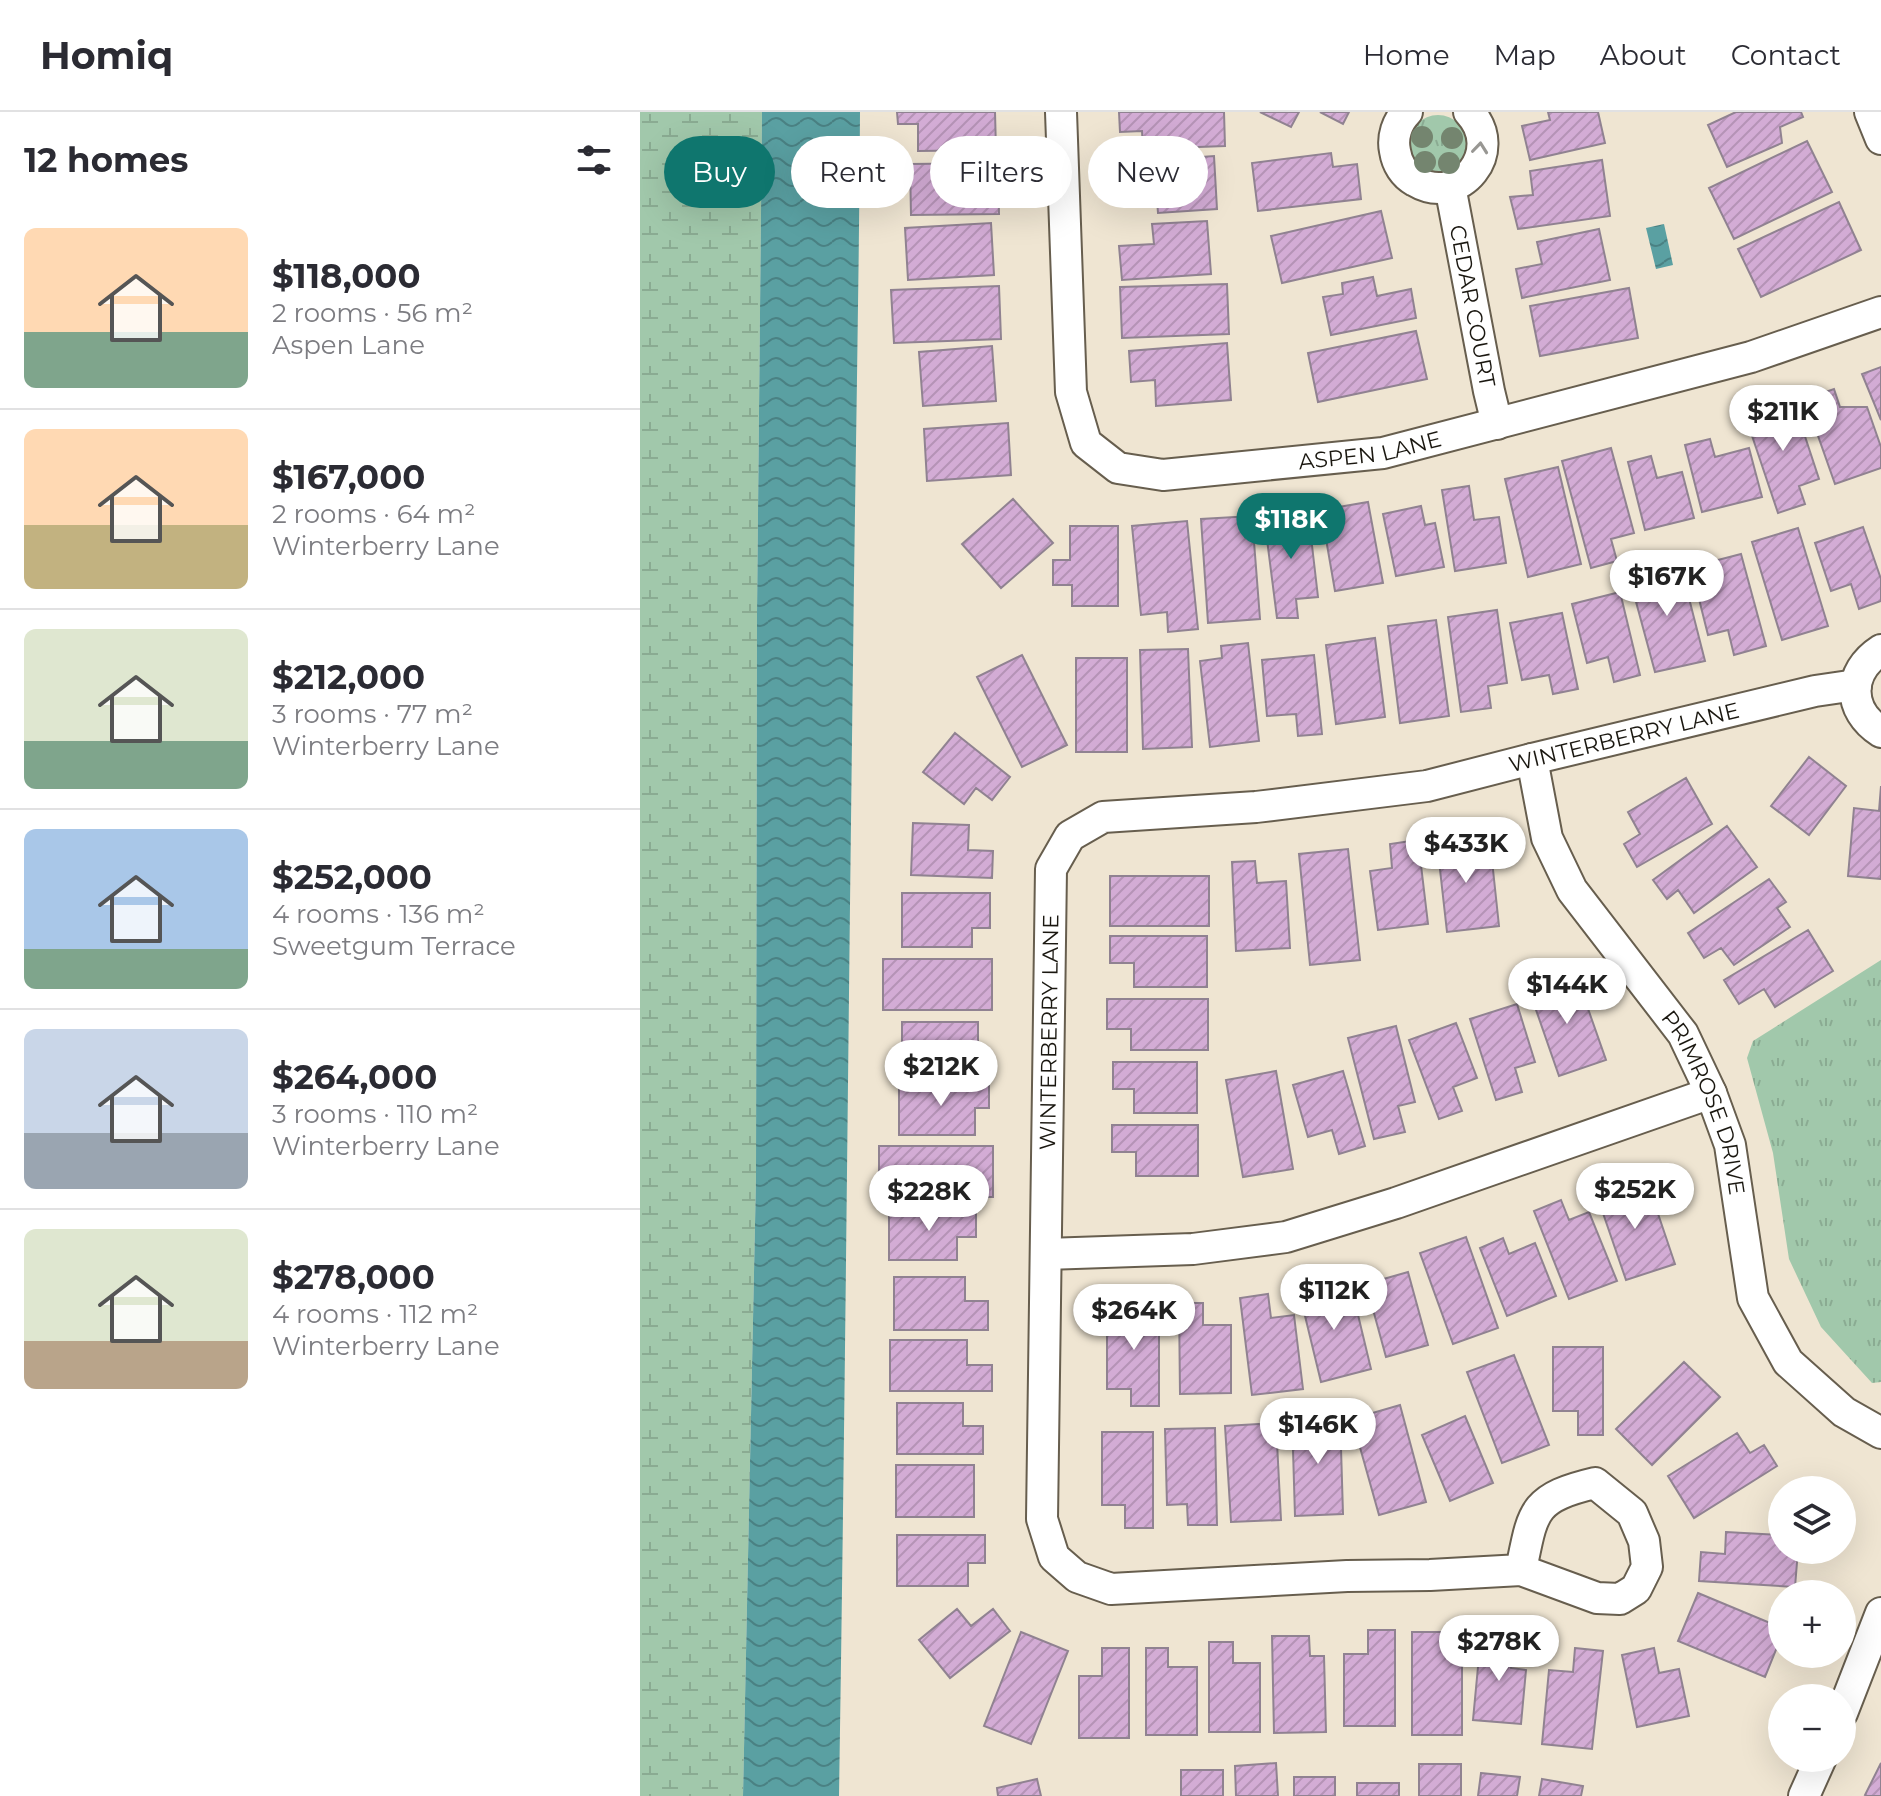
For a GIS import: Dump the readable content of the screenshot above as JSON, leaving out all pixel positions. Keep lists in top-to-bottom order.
{
  "streets": {
    "street": [
      "CEDAR COURT",
      "ASPEN LANE",
      "WINTERBERRY LANE",
      "PRIMROSE DRIVE"
    ]
  },
  "crossings": [
    ["CEDAR COURT", "ASPEN LANE"],
    ["WINTERBERRY LANE", "PRIMROSE DRIVE"]
  ],
  "page": {
    "header": "Homiq",
    "nav": [
      "Home",
      "Map",
      "About",
      "Contact"
    ],
    "heading": "12 homes",
    "chip": [
      "Buy",
      "Rent",
      "Filters",
      "New"
    ],
    "list": [
      {
        "name": "$118,000",
        "note": "2 rooms · 56 m² · Aspen Lane"
      },
      {
        "name": "$167,000",
        "note": "2 rooms · 64 m² · Winterberry Lane"
      },
      {
        "name": "$212,000",
        "note": "3 rooms · 77 m² · Winterberry Lane"
      },
      {
        "name": "$252,000",
        "note": "4 rooms · 136 m² · Sweetgum Terrace"
      },
      {
        "name": "$264,000",
        "note": "3 rooms · 110 m² · Winterberry Lane"
      },
      {
        "name": "$278,000",
        "note": "4 rooms · 112 m² · Winterberry Lane"
      }
    ],
    "price": [
      "$211K",
      "$118K",
      "$167K",
      "$433K",
      "$144K",
      "$212K",
      "$252K",
      "$228K",
      "$112K",
      "$264K",
      "$146K",
      "$278K"
    ],
    "map_buttons": ["+", "−"]
  }
}
